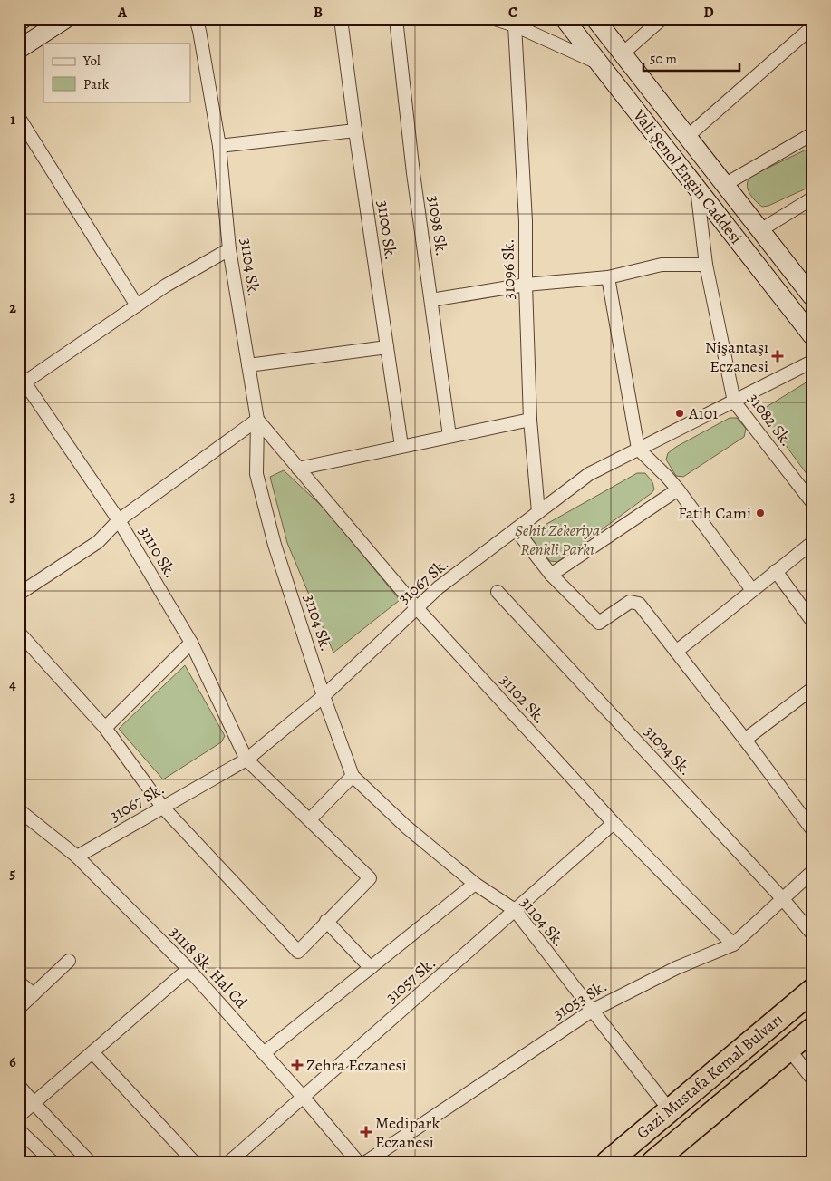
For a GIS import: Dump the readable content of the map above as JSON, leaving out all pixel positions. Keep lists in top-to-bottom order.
{
  "streets": {
    "highway": ["Gazi Mustafa Kemal Bulvarı"],
    "main road": ["Vali Şenol Engin Caddesi"],
    "street": [
      "31098 Sk.",
      "31100 Sk.",
      "31104 Sk.",
      "31096 Sk.",
      "31082 Sk.",
      "31110 Sk.",
      "31067 Sk.",
      "31102 Sk.",
      "31094 Sk.",
      "31118 Sk. Hal Cd",
      "31057 Sk.",
      "31053 Sk."
    ]
  },
  "crossings": [
    ["Vali Şenol Engin Caddesi", "31082 Sk."],
    ["31104 Sk.", "31067 Sk."],
    ["31104 Sk.", "31102 Sk."],
    ["31104 Sk.", "31057 Sk."],
    ["31104 Sk.", "31053 Sk."],
    ["31104 Sk.", "Gazi Mustafa Kemal Bulvarı"],
    ["31096 Sk.", "31067 Sk."],
    ["31082 Sk.", "31067 Sk."],
    ["31110 Sk.", "31067 Sk."],
    ["31067 Sk.", "31102 Sk."],
    ["31067 Sk.", "31118 Sk. Hal Cd"],
    ["31102 Sk.", "31057 Sk."],
    ["31102 Sk.", "31053 Sk."],
    ["31094 Sk.", "31053 Sk."],
    ["31118 Sk. Hal Cd", "31057 Sk."]
  ],
  "parks": ["Şehit Zekeriya Renkli Parkı"],
  "places": {
    "health": ["Nişantaşı Eczanesi", "Zehra Eczanesi", "Medipark Eczanesi"],
    "other": ["A101", "Fatih Cami"]
  },
  "legend": ["Yol", "Park"],
  "scale_bar": "50 m",
  "grid": {
    "columns": [
      "A",
      "B",
      "C",
      "D"
    ],
    "rows": [
      "1",
      "2",
      "3",
      "4",
      "5",
      "6"
    ]
  }
}
